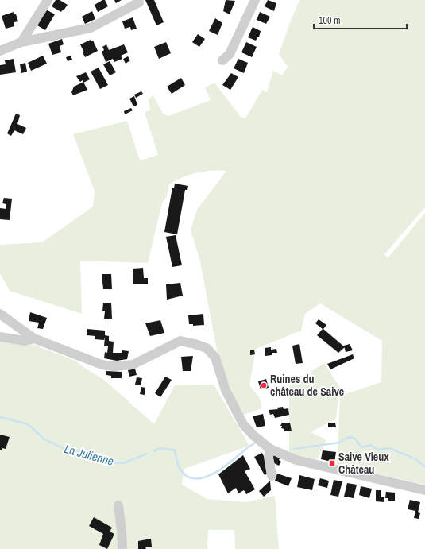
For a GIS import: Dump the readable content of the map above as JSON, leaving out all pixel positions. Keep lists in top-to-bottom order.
{
  "water": ["La Julienne"],
  "places": {
    "other": ["Ruines du château de Saive"],
    "transit": ["Saive Vieux Château"]
  },
  "scale_bar": "100 m"
}
